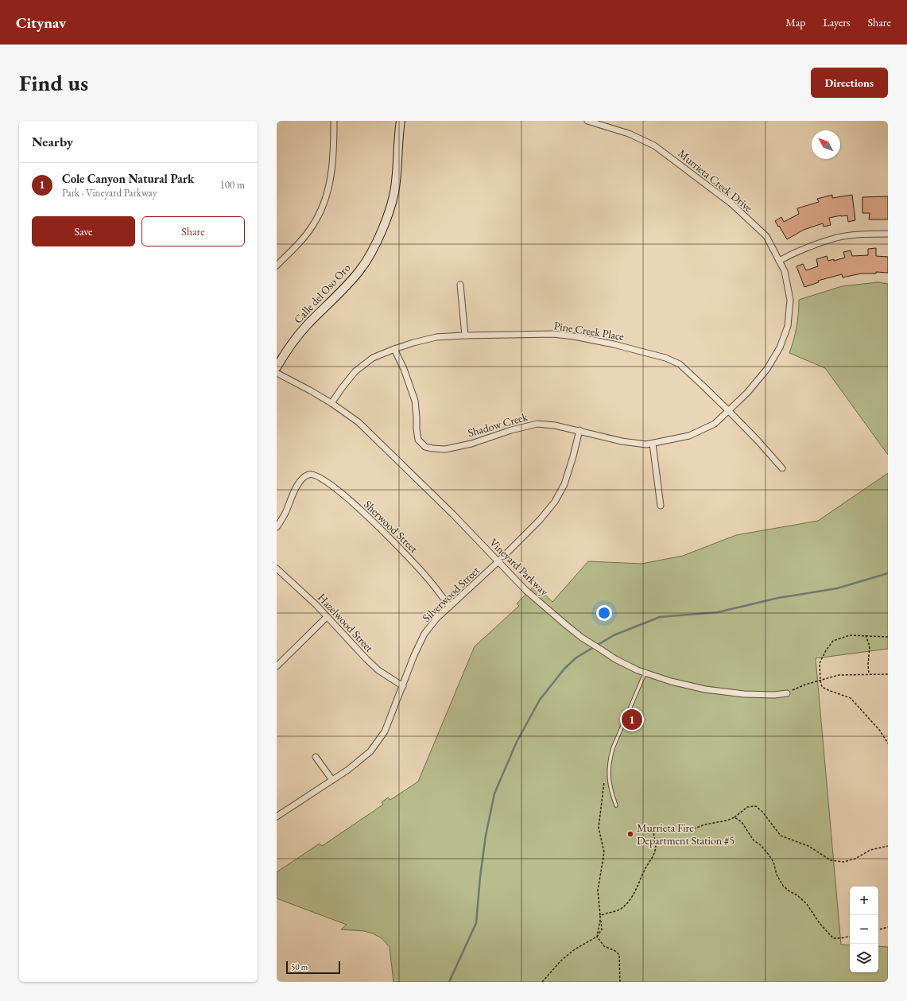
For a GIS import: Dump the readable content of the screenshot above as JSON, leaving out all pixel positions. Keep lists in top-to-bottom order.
{
  "streets": {
    "main road": ["Calle del Oso Oro"],
    "street": [
      "Murrieta Creek Drive",
      "Pine Creek Place",
      "Shadow Creek",
      "Sherwood Street",
      "Vineyard Parkway",
      "Silverwood Street",
      "Hazelwood Street"
    ]
  },
  "crossings": [
    ["Murrieta Creek Drive", "Pine Creek Place"],
    ["Murrieta Creek Drive", "Shadow Creek"],
    ["Pine Creek Place", "Shadow Creek"],
    ["Pine Creek Place", "Vineyard Parkway"],
    ["Shadow Creek", "Silverwood Street"],
    ["Sherwood Street", "Silverwood Street"],
    ["Vineyard Parkway", "Silverwood Street"],
    ["Silverwood Street", "Hazelwood Street"]
  ],
  "places": ["Murrieta Fire Department Station #5"],
  "scale_bar": "50 m",
  "north": "top left",
  "page": {
    "header": "Citynav",
    "nav": ["Map", "Layers", "Share"],
    "buttons": [
      "Directions",
      ["Save", "Share"]
    ],
    "title": "Find us",
    "heading": "Nearby",
    "list": [
      {
        "mark": "1",
        "name": "Cole Canyon Natural Park",
        "note": "Park · Vineyard Parkway",
        "value": "100 m"
      }
    ],
    "pins": "1",
    "map_buttons": ["+", "−"],
    "scale": "50 m"
  }
}
